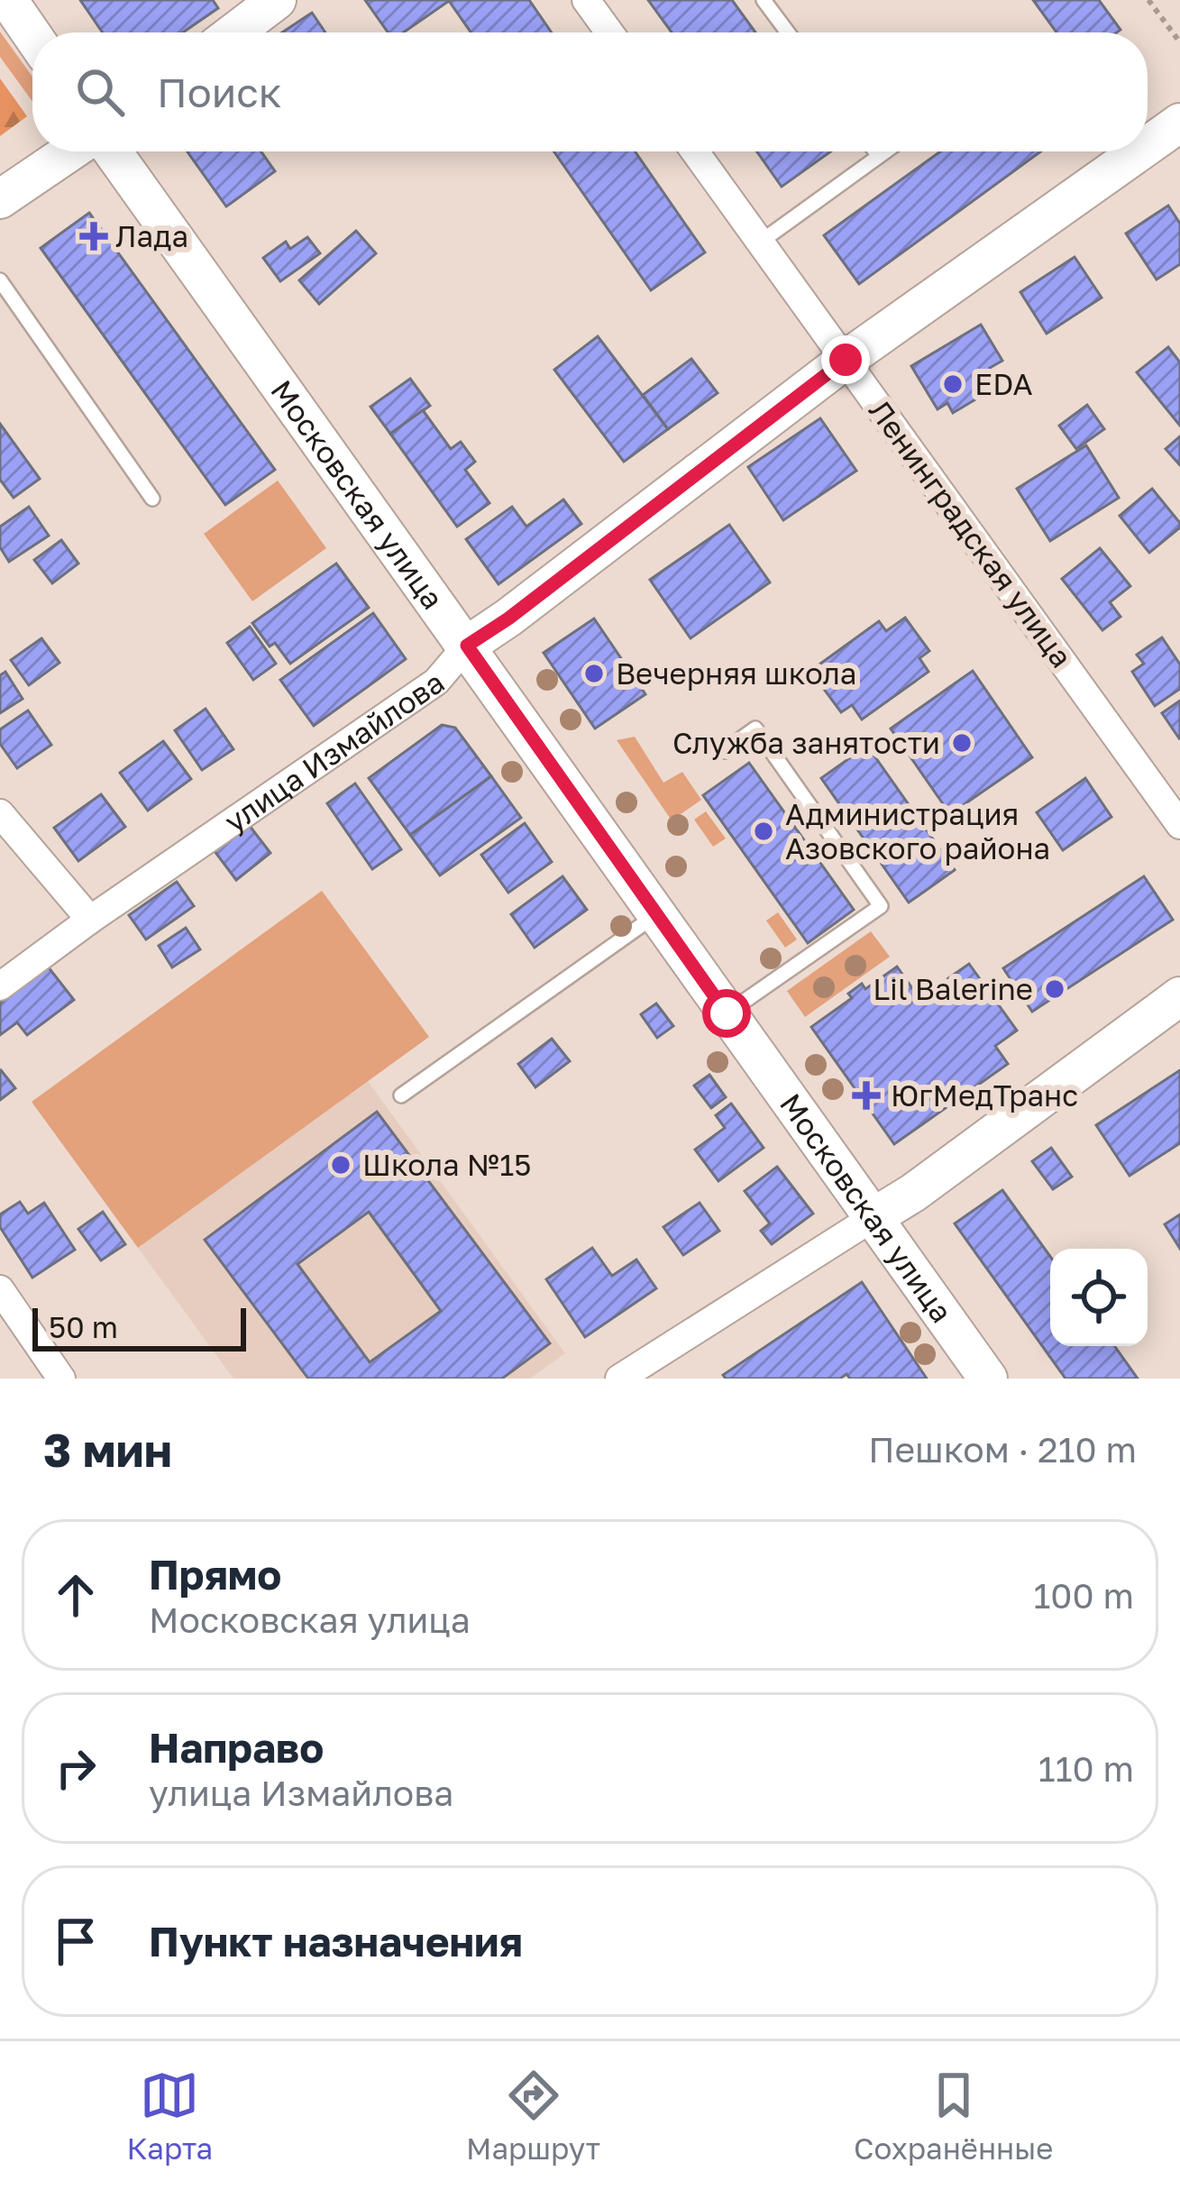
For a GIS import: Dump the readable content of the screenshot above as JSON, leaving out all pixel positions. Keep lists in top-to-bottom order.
{
  "streets": {
    "main road": ["Московская улица", "улица Измайлова"],
    "street": ["Ленинградская улица"]
  },
  "crossings": [
    ["Московская улица", "улица Измайлова"],
    ["Ленинградская улица", "улица Измайлова"]
  ],
  "places": {
    "health": ["Лада", "ЮгМедТранс"],
    "other": [
      "EDA",
      "Вечерняя школа",
      "Служба занятости",
      "Администрация Азовского района",
      "Lil Balerine",
      "Школа №15"
    ]
  },
  "scale_bar": "50 m",
  "page": {
    "search": "Поиск",
    "scale": "50 m",
    "heading": ["3 мин", "Пешком · 210 m"],
    "list": [
      ["Прямо", "Московская улица", "100 m"],
      ["Направо", "улица Измайлова", "110 m"],
      "Пункт назначения"
    ],
    "nav": ["Карта", "Маршрут", "Сохранённые"]
  }
}
